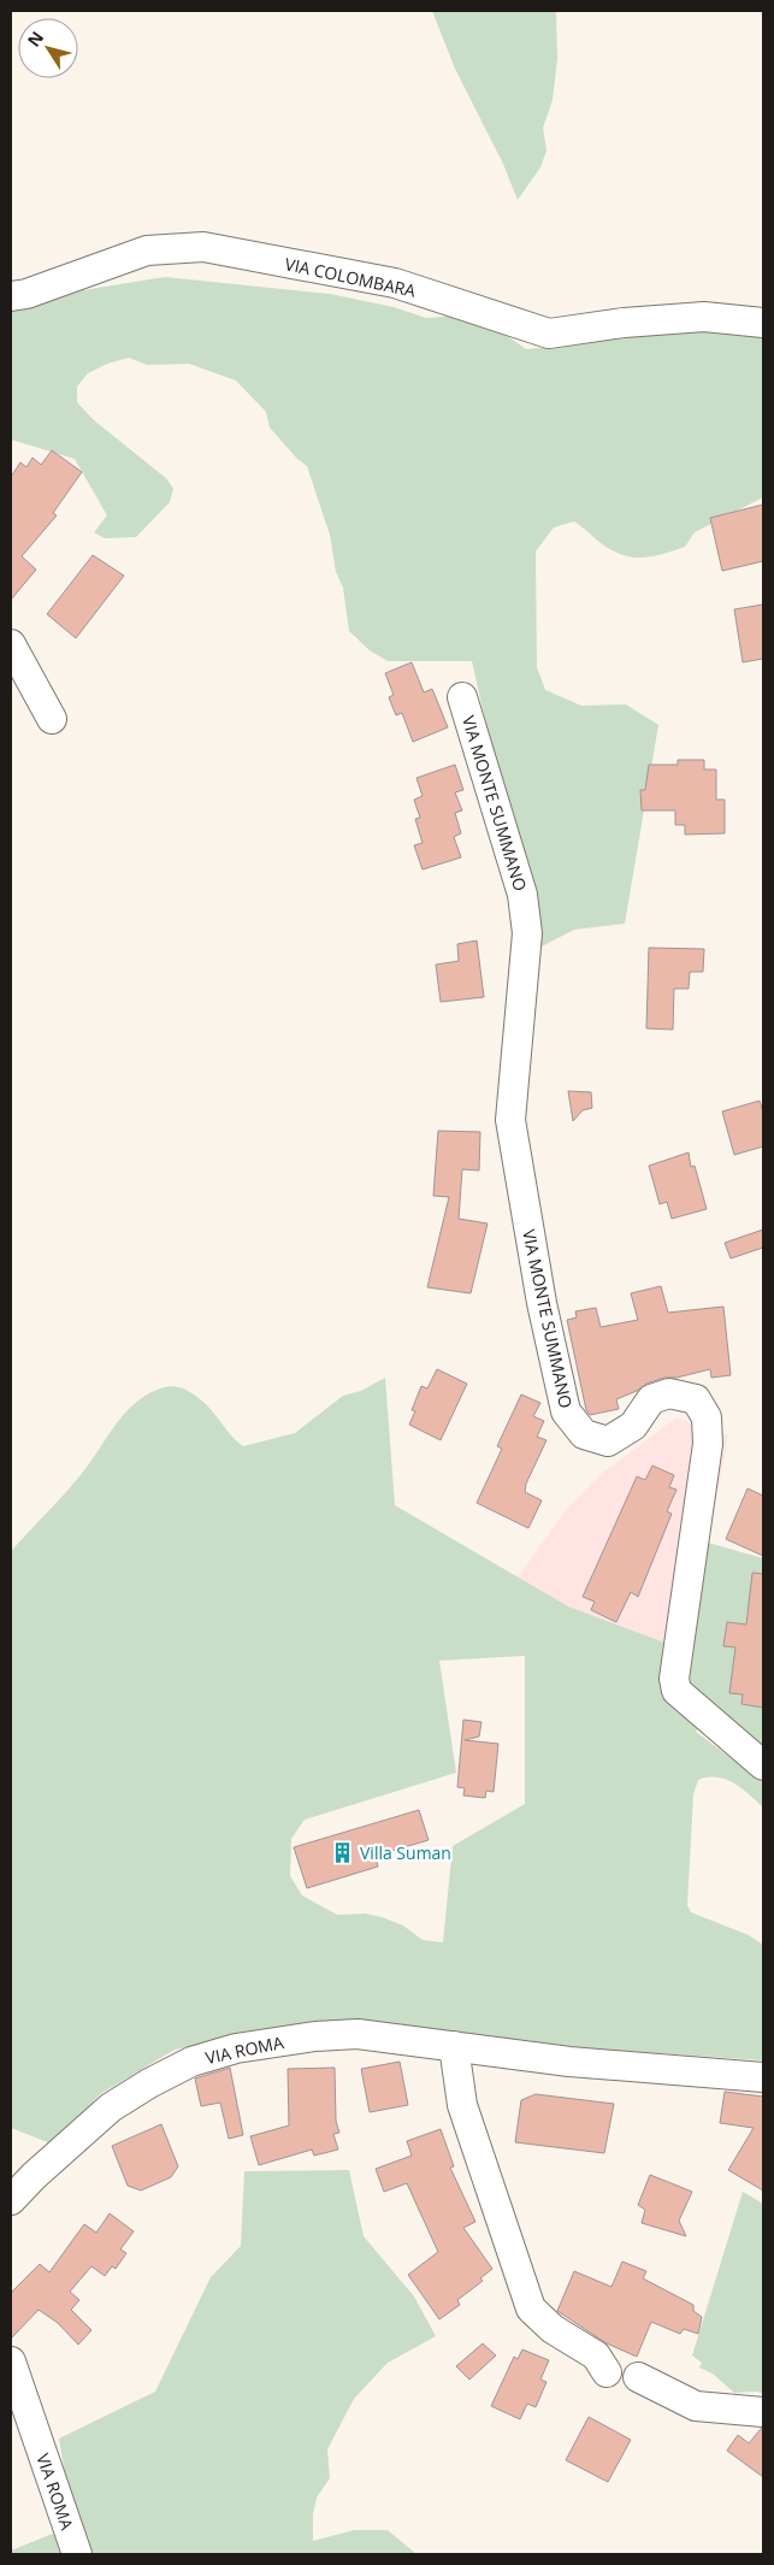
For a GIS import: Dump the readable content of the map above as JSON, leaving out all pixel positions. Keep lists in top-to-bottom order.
{
  "streets": {
    "street": ["VIA COLOMBARA", "VIA MONTE SUMMANO", "VIA ROMA"]
  },
  "places": {
    "building": ["Villa Suman"]
  },
  "north": "top left"
}
